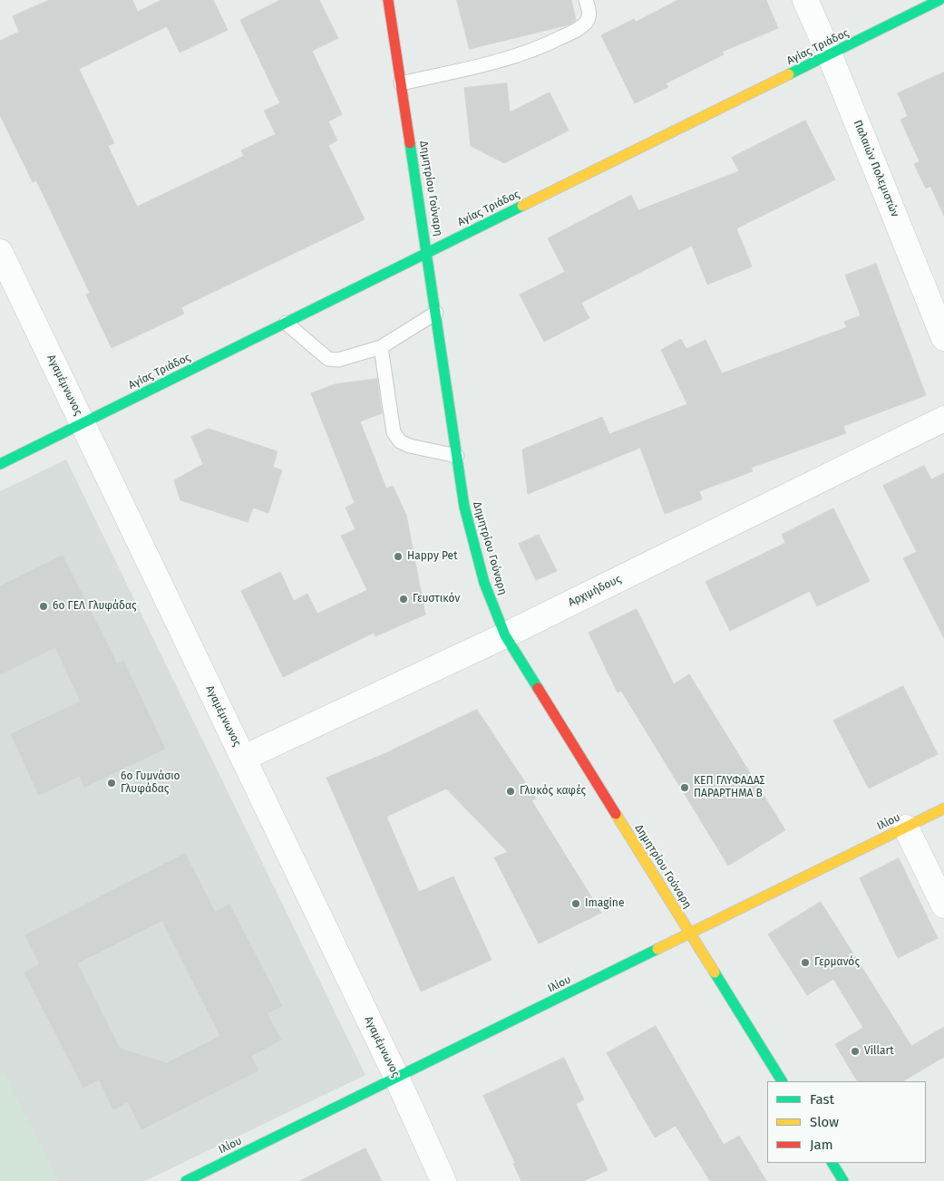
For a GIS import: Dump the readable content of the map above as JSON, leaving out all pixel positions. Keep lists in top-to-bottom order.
{
  "streets": {
    "street": [
      "Αγίας Τριάδος",
      "Παλαιών Πολεμιστών",
      "Δημητρίου Γούναρη",
      "Αγαμέμνωνος",
      "Αρχιμήδους",
      "Ιλίου"
    ]
  },
  "crossings": [
    ["Αγίας Τριάδος", "Παλαιών Πολεμιστών"],
    ["Αγίας Τριάδος", "Δημητρίου Γούναρη"],
    ["Αγίας Τριάδος", "Αγαμέμνωνος"],
    ["Δημητρίου Γούναρη", "Αρχιμήδους"],
    ["Δημητρίου Γούναρη", "Ιλίου"],
    ["Αγαμέμνωνος", "Αρχιμήδους"],
    ["Αγαμέμνωνος", "Ιλίου"]
  ],
  "places": [
    "Happy Pet",
    "Γευστικόν",
    "6ο ΓΕΛ Γλυφάδας",
    "6ο Γυμνάσιο Γλυφάδας",
    "ΚΕΠ ΓΛΥΦΑΔΑΣ ΠΑΡΑΡΤΗΜΑ Β",
    "Γλυκός καφές",
    "Imagine",
    "Γερμανός",
    "Villart"
  ],
  "legend": ["Fast", "Slow", "Jam"]
}
